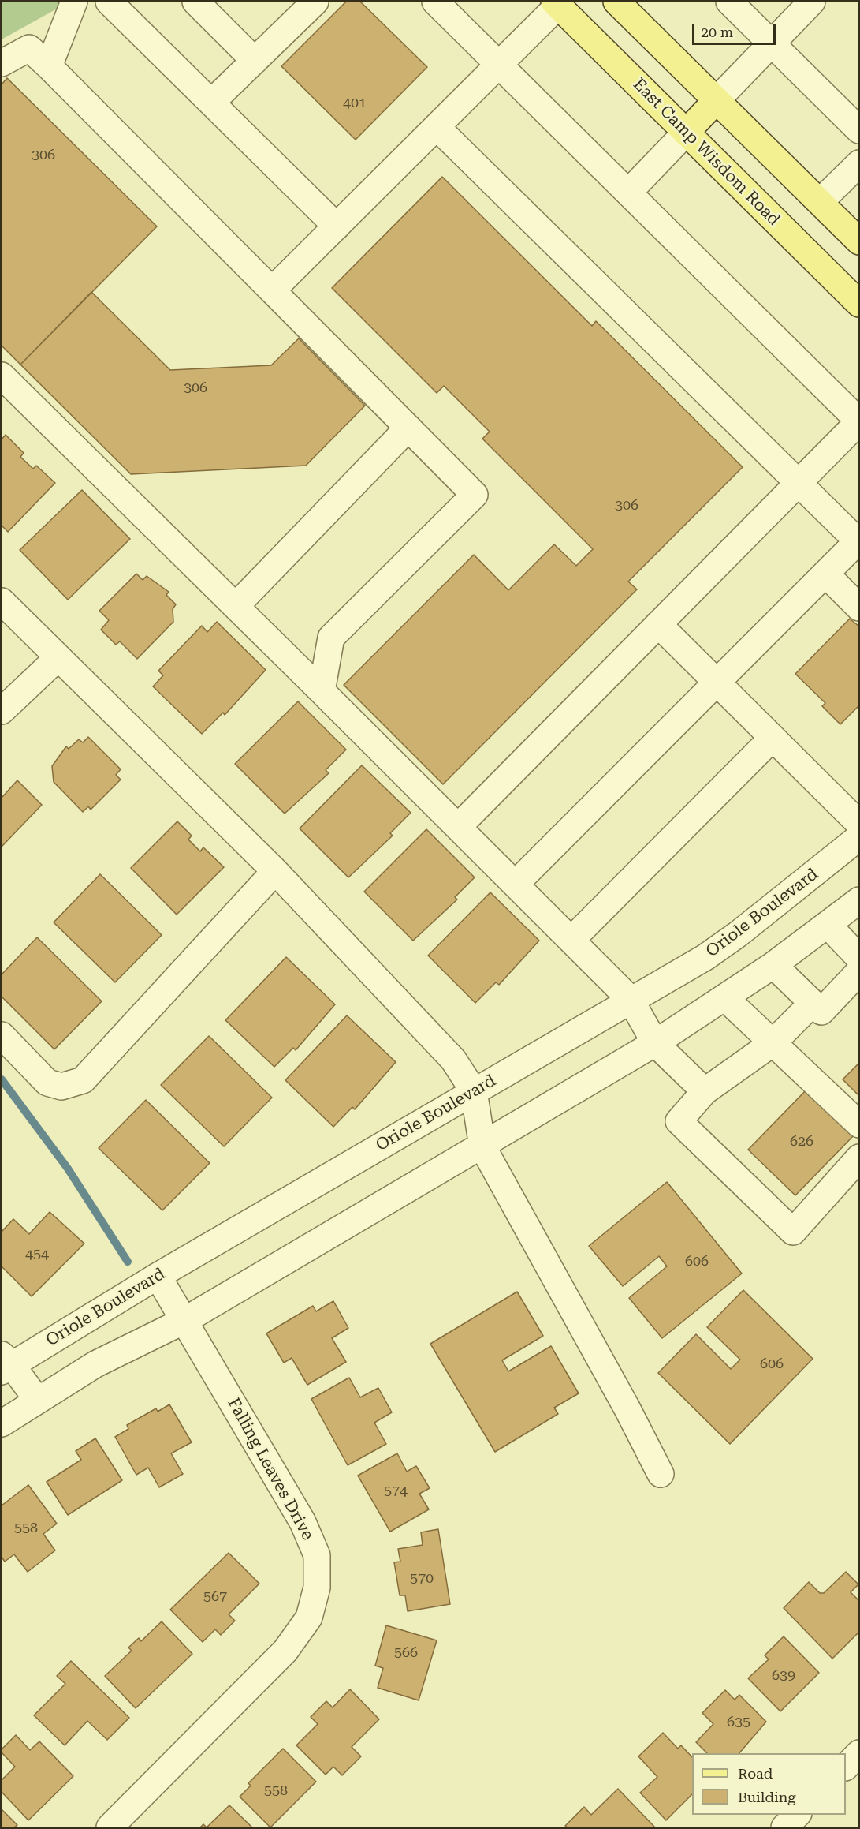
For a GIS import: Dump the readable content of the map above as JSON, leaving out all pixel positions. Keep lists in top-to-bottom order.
{
  "streets": {
    "main road": ["East Camp Wisdom Road"],
    "street": ["Oriole Boulevard", "Falling Leaves Drive"]
  },
  "crossings": [
    ["Oriole Boulevard", "Falling Leaves Drive"]
  ],
  "house_numbers": [
    "401",
    "306",
    "306",
    "306",
    "626",
    "454",
    "606",
    "606",
    "574",
    "558",
    "570",
    "567",
    "566",
    "639",
    "635",
    "558"
  ],
  "legend": ["Road", "Building"],
  "scale_bar": "20 m"
}
